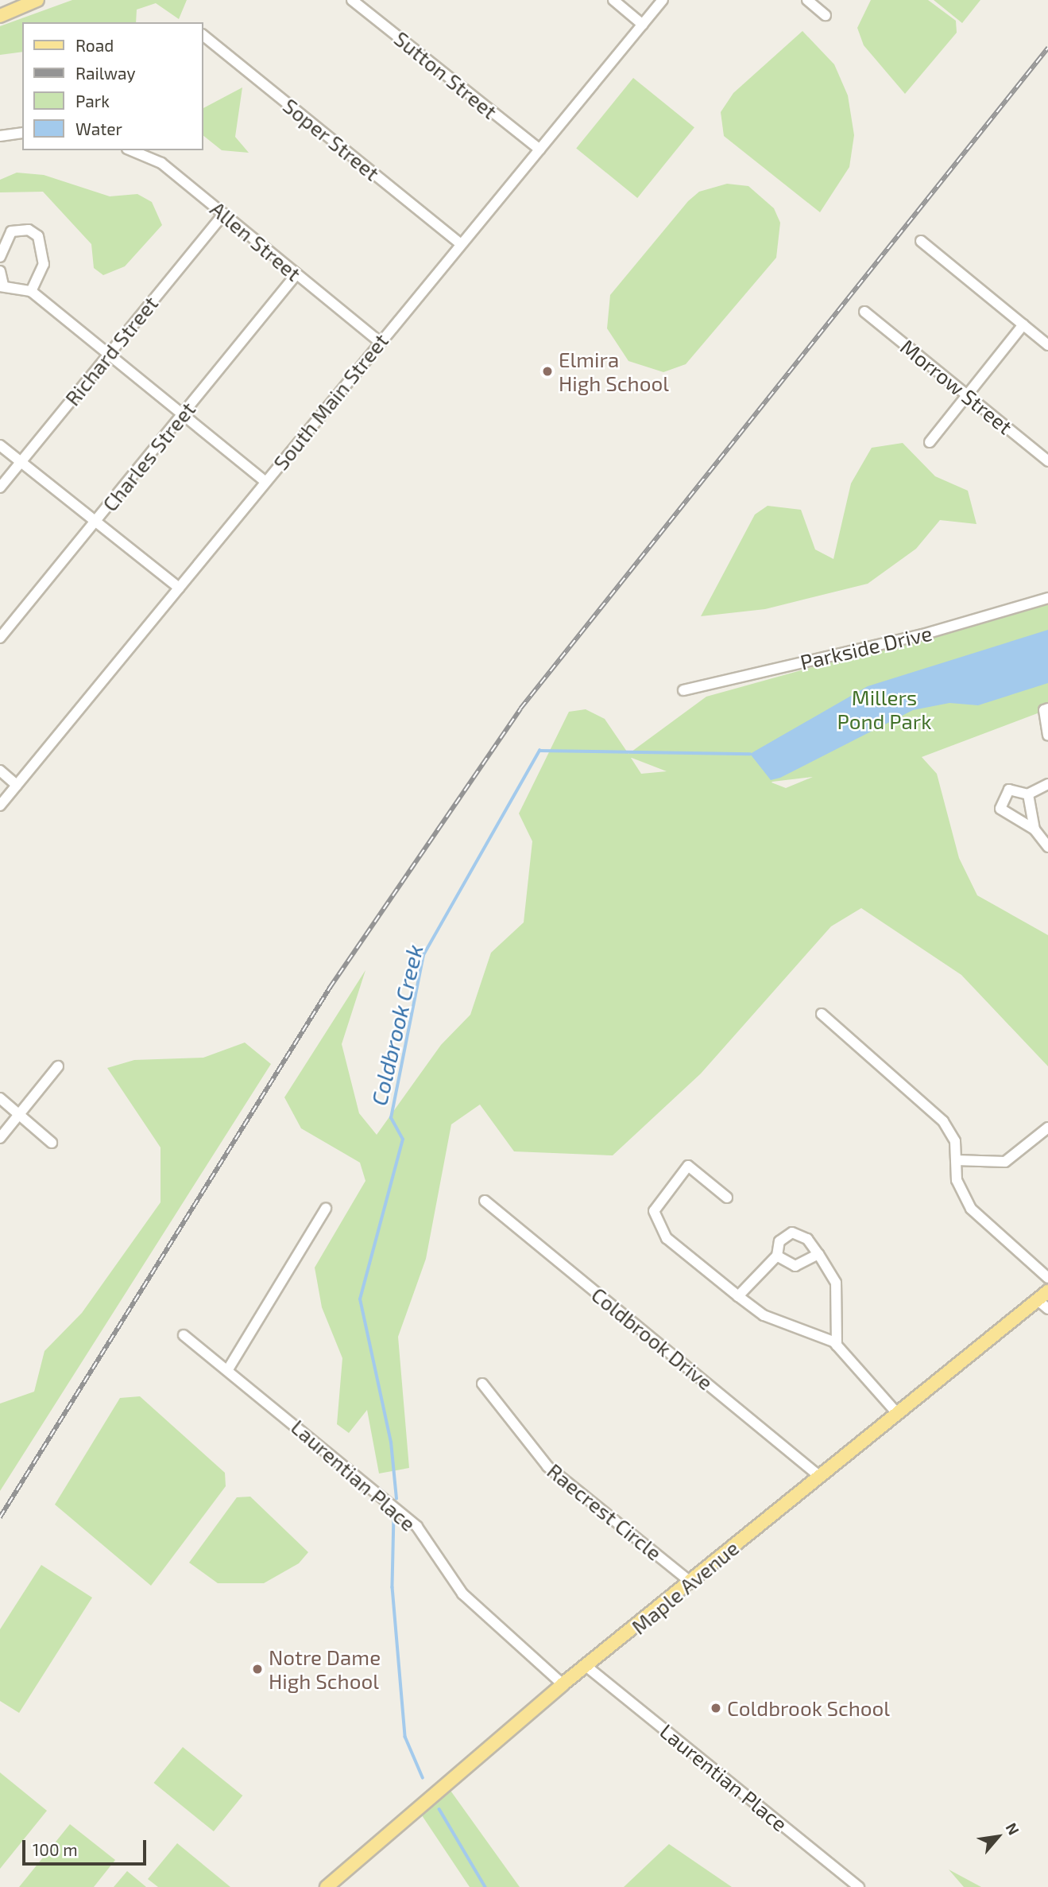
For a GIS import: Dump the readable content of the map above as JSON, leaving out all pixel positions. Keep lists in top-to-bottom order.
{
  "streets": {
    "main road": ["Maple Avenue"],
    "street": [
      "Sutton Street",
      "Soper Street",
      "Allen Street",
      "Richard Street",
      "Morrow Street",
      "South Main Street",
      "Charles Street",
      "Parkside Drive",
      "Coldbrook Drive",
      "Laurentian Place",
      "Raecrest Circle"
    ]
  },
  "crossings": [
    ["Sutton Street", "South Main Street"],
    ["Soper Street", "South Main Street"],
    ["Allen Street", "Richard Street"],
    ["Allen Street", "South Main Street"],
    ["Allen Street", "Charles Street"],
    ["Coldbrook Drive", "Maple Avenue"],
    ["Laurentian Place", "Maple Avenue"],
    ["Raecrest Circle", "Maple Avenue"]
  ],
  "water": ["Coldbrook Creek"],
  "parks": ["Millers Pond Park"],
  "places": ["Elmira High School", "Notre Dame High School", "Coldbrook School"],
  "legend": [
    "Road",
    "Railway",
    "Park",
    "Water"
  ],
  "scale_bar": "100 m",
  "north": "top right"
}
